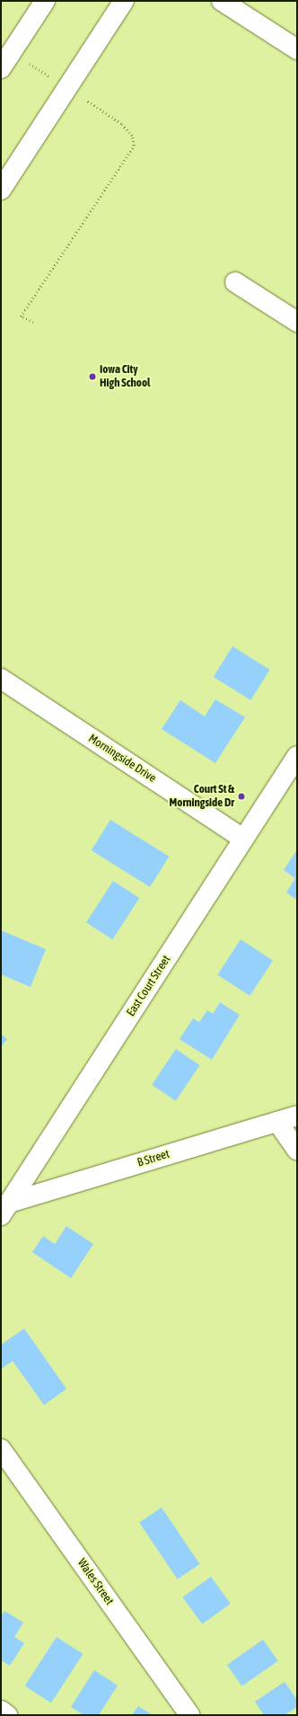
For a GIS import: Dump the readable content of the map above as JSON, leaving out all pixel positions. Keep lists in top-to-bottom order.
{
  "streets": {
    "street": [
      "Morningside Drive",
      "East Court Street",
      "B Street",
      "Wales Street"
    ]
  },
  "crossings": [
    ["Morningside Drive", "East Court Street"],
    ["East Court Street", "B Street"]
  ],
  "places": ["Iowa City High School", "Court St & Morningside Dr"]
}
